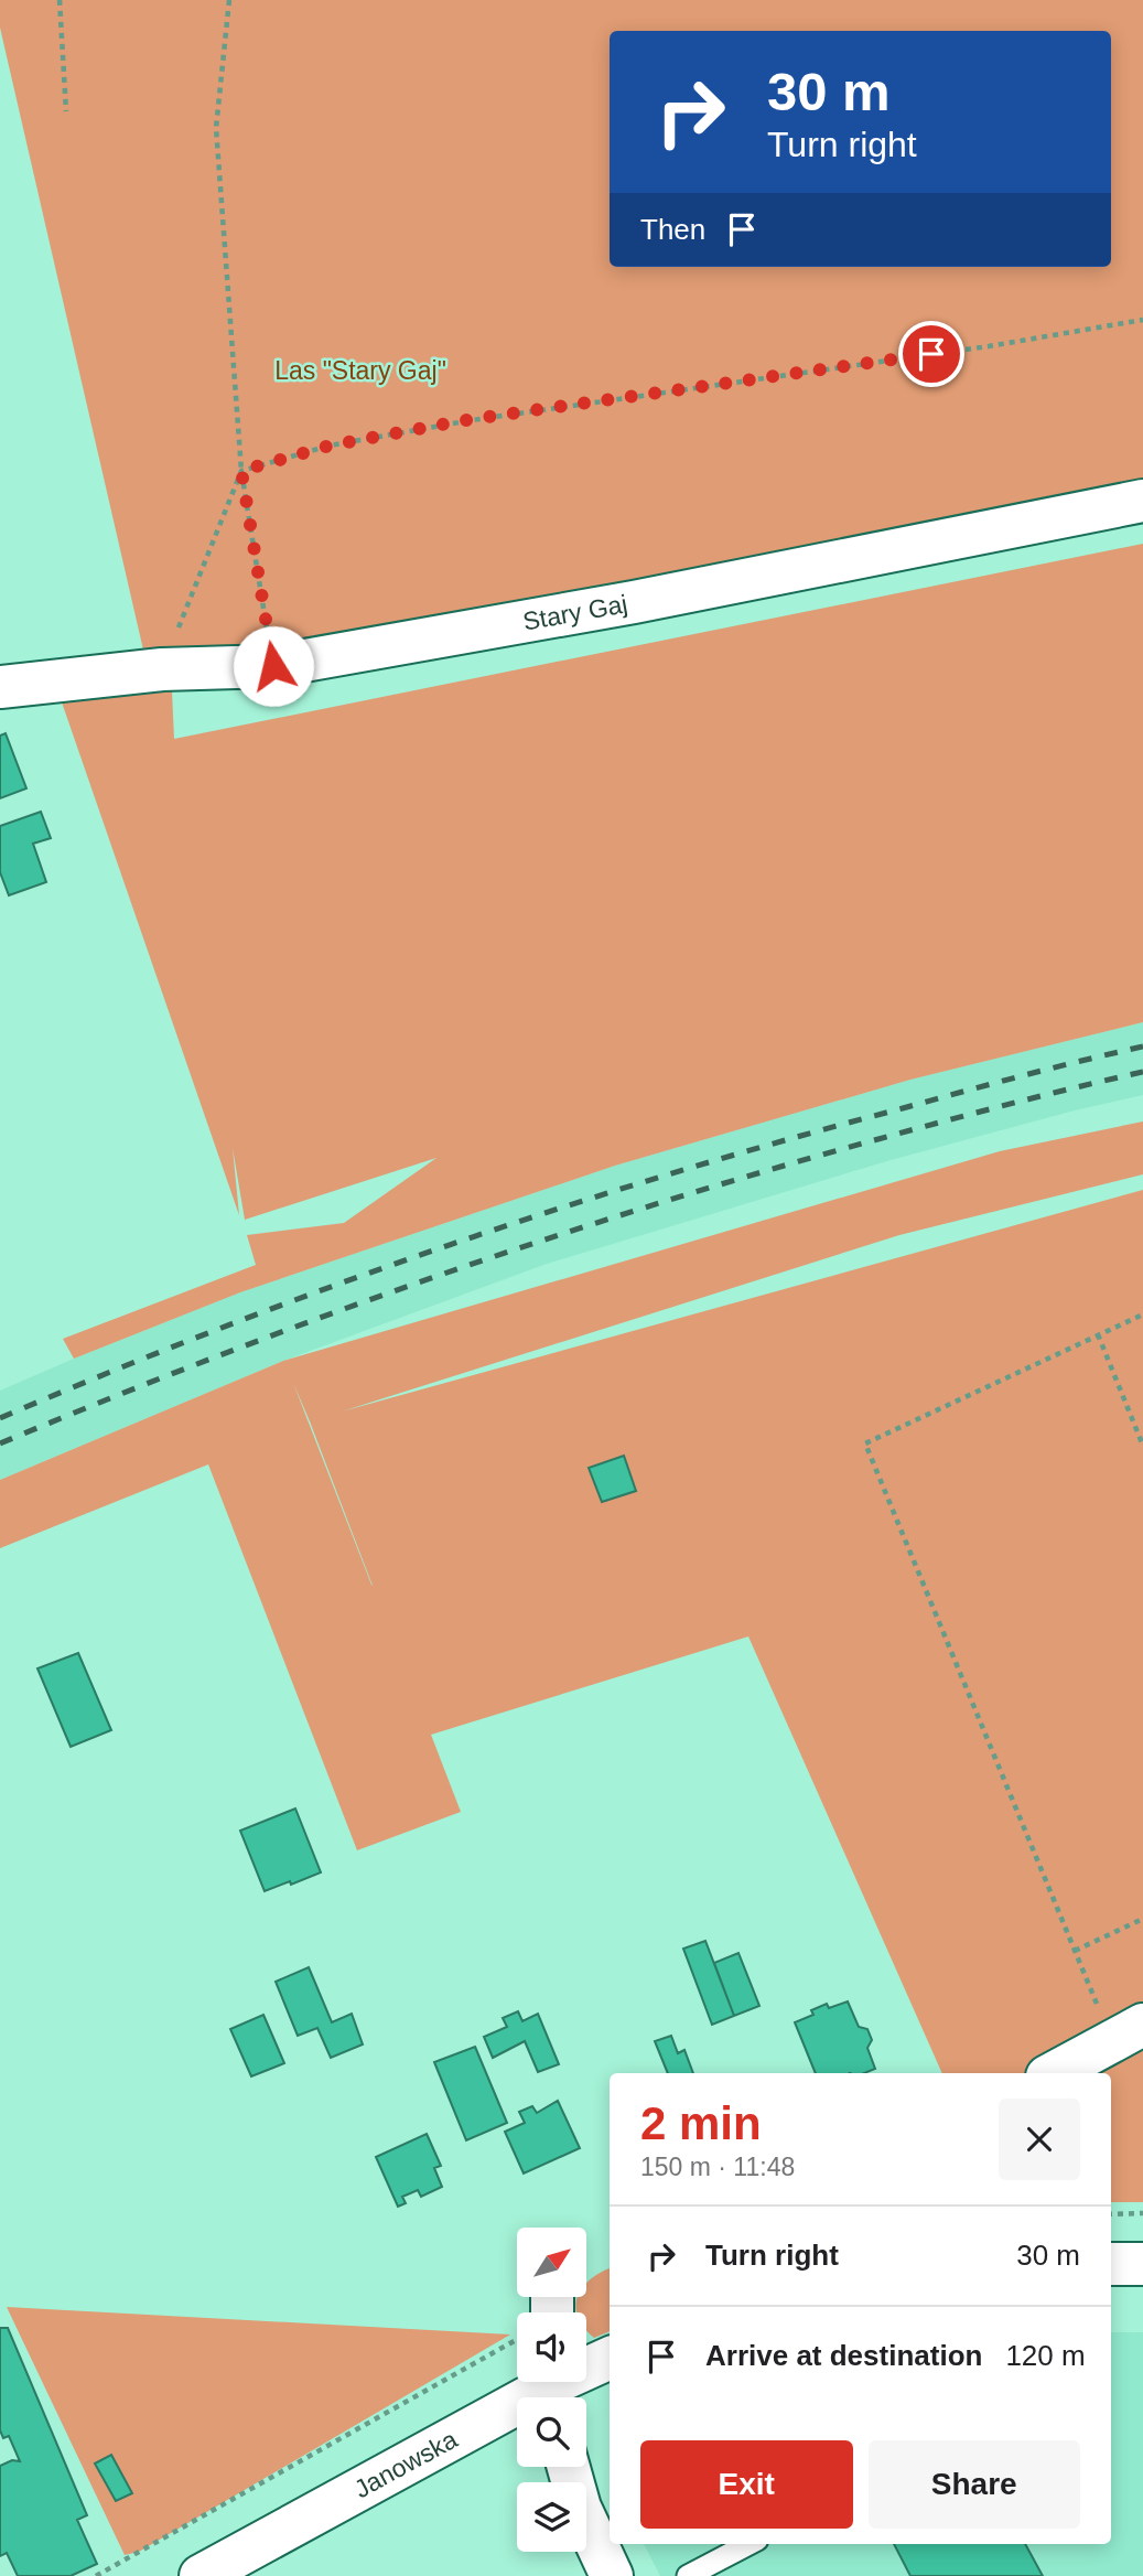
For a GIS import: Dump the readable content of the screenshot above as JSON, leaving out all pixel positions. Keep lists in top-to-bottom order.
{
  "streets": {
    "street": ["Stary Gaj", "Janowska"]
  },
  "parks": ["Las \"Stary Gaj\""],
  "north": "top right",
  "page": {
    "turn": ["30 m", "Turn right"],
    "then": "Then",
    "heading": ["2 min", "150 m · 11:48"],
    "list": [
      {
        "name": "Turn right",
        "value": "30 m"
      },
      {
        "name": "Arrive at destination",
        "value": "120 m"
      }
    ],
    "buttons": ["Exit", "Share"]
  }
}
